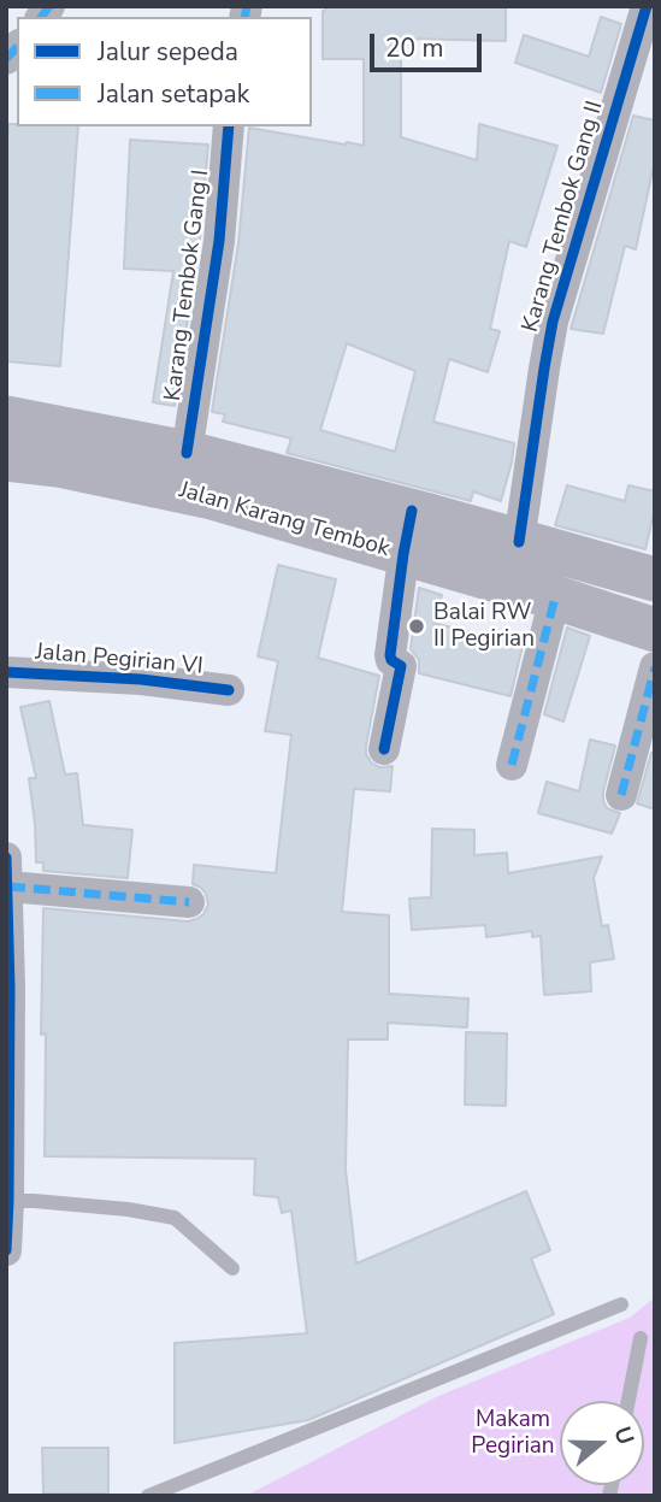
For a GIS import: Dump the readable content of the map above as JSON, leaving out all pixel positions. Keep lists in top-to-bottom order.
{
  "streets": {
    "main road": ["Jalan Karang Tembok"],
    "street": ["Karang Tembok Gang II", "Karang Tembok Gang I", "Jalan Pegirian VI"]
  },
  "crossings": [
    ["Karang Tembok Gang II", "Jalan Karang Tembok"],
    ["Karang Tembok Gang I", "Jalan Karang Tembok"]
  ],
  "parks": ["Makam Pegirian"],
  "places": ["Balai RW II Pegirian"],
  "legend": ["Jalur sepeda", "Jalan setapak"],
  "scale_bar": "20 m",
  "north": "right"
}
